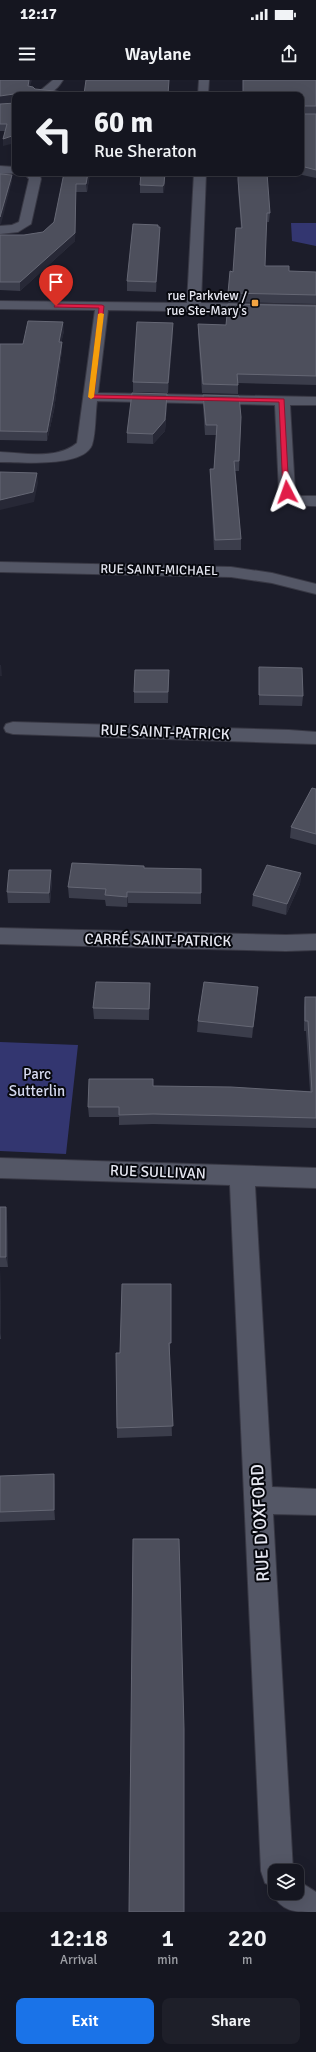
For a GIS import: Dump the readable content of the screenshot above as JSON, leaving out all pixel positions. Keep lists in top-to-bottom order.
{
  "streets": {
    "street": [
      "RUE SAINT-MICHAEL",
      "RUE SAINT-PATRICK",
      "CARRÉ SAINT-PATRICK",
      "RUE SULLIVAN",
      "RUE D'OXFORD"
    ]
  },
  "crossings": [
    ["RUE SULLIVAN", "RUE D'OXFORD"]
  ],
  "parks": ["Parc Sutterlin"],
  "places": {
    "transit": ["rue Parkview / rue Ste-Mary's"]
  },
  "page": {
    "status": "12:17",
    "header": "Waylane",
    "turn": ["60 m", "Rue Sheraton"],
    "eta": [
      "12:18",
      "Arrival",
      "1",
      "min",
      "220",
      "m"
    ],
    "buttons": ["Exit", "Share"]
  }
}
